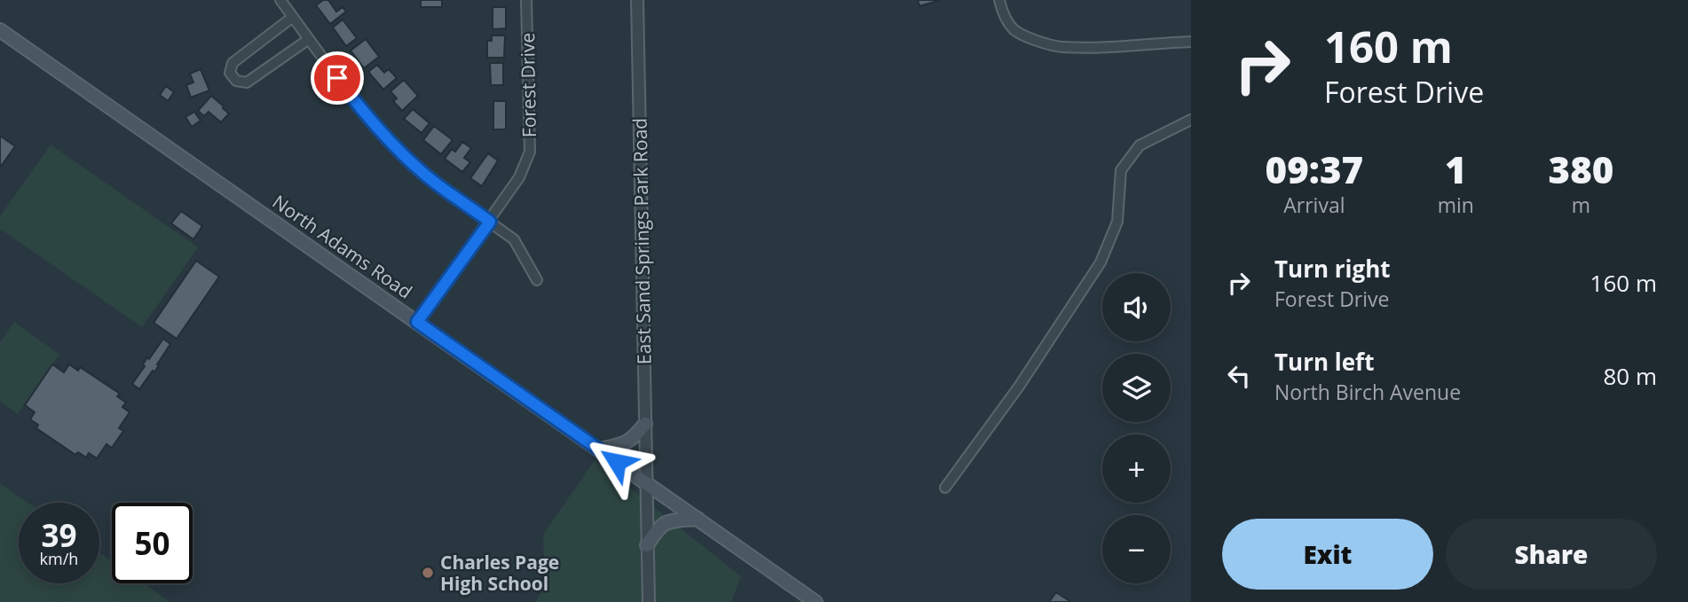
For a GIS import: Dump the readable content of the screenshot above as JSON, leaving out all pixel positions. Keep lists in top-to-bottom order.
{
  "streets": {
    "main road": ["North Adams Road"],
    "street": ["Forest Drive", "East Sand Springs Park Road"]
  },
  "crossings": [
    ["Forest Drive", "North Adams Road"],
    ["East Sand Springs Park Road", "North Adams Road"]
  ],
  "places": ["Charles Page High School"],
  "page": {
    "turn": ["160 m", "Forest Drive"],
    "eta": [
      "09:37",
      "Arrival",
      "1",
      "min",
      "380",
      "m"
    ],
    "list": [
      {
        "name": "Turn right",
        "note": "Forest Drive",
        "value": "160 m"
      },
      {
        "name": "Turn left",
        "note": "North Birch Avenue",
        "value": "80 m"
      }
    ],
    "map_buttons": ["+", "−"],
    "speed": "39 km/h",
    "limit": "50",
    "buttons": ["Exit", "Share"]
  }
}
